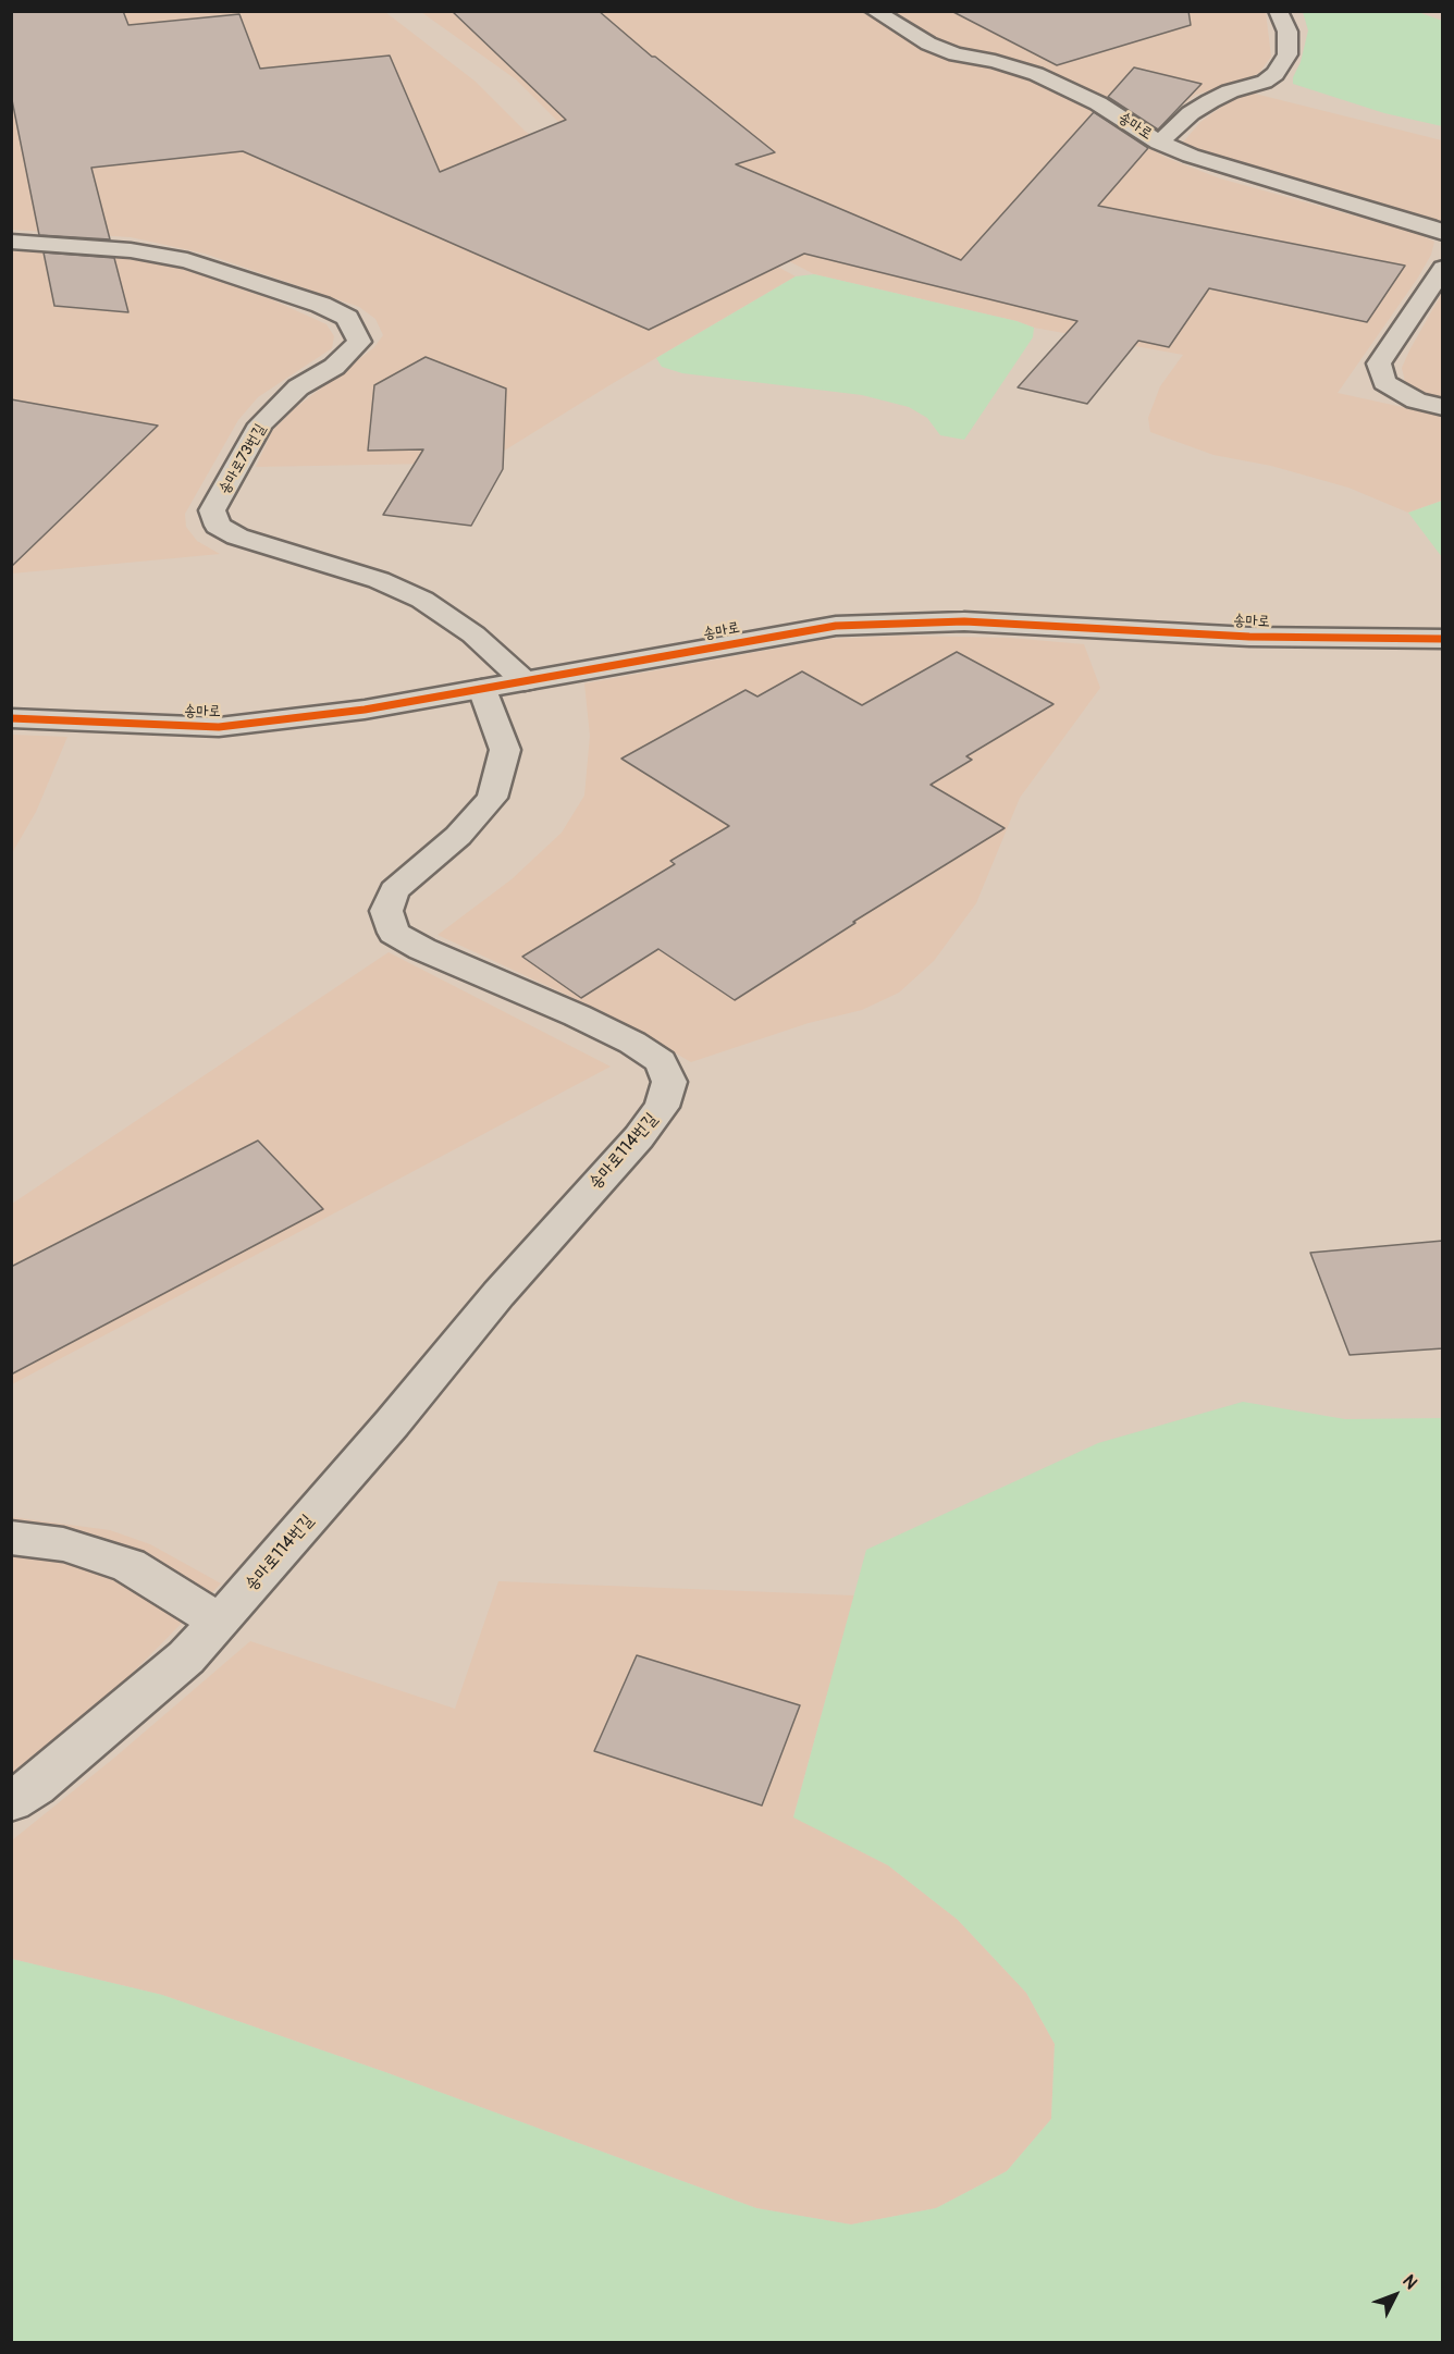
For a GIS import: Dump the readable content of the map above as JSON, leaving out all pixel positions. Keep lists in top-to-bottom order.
{
  "streets": {
    "street": ["송마로", "송마로73번길", "송마로114번길"]
  },
  "crossings": [
    ["송마로", "송마로73번길"],
    ["송마로", "송마로114번길"]
  ],
  "north": "top right"
}
